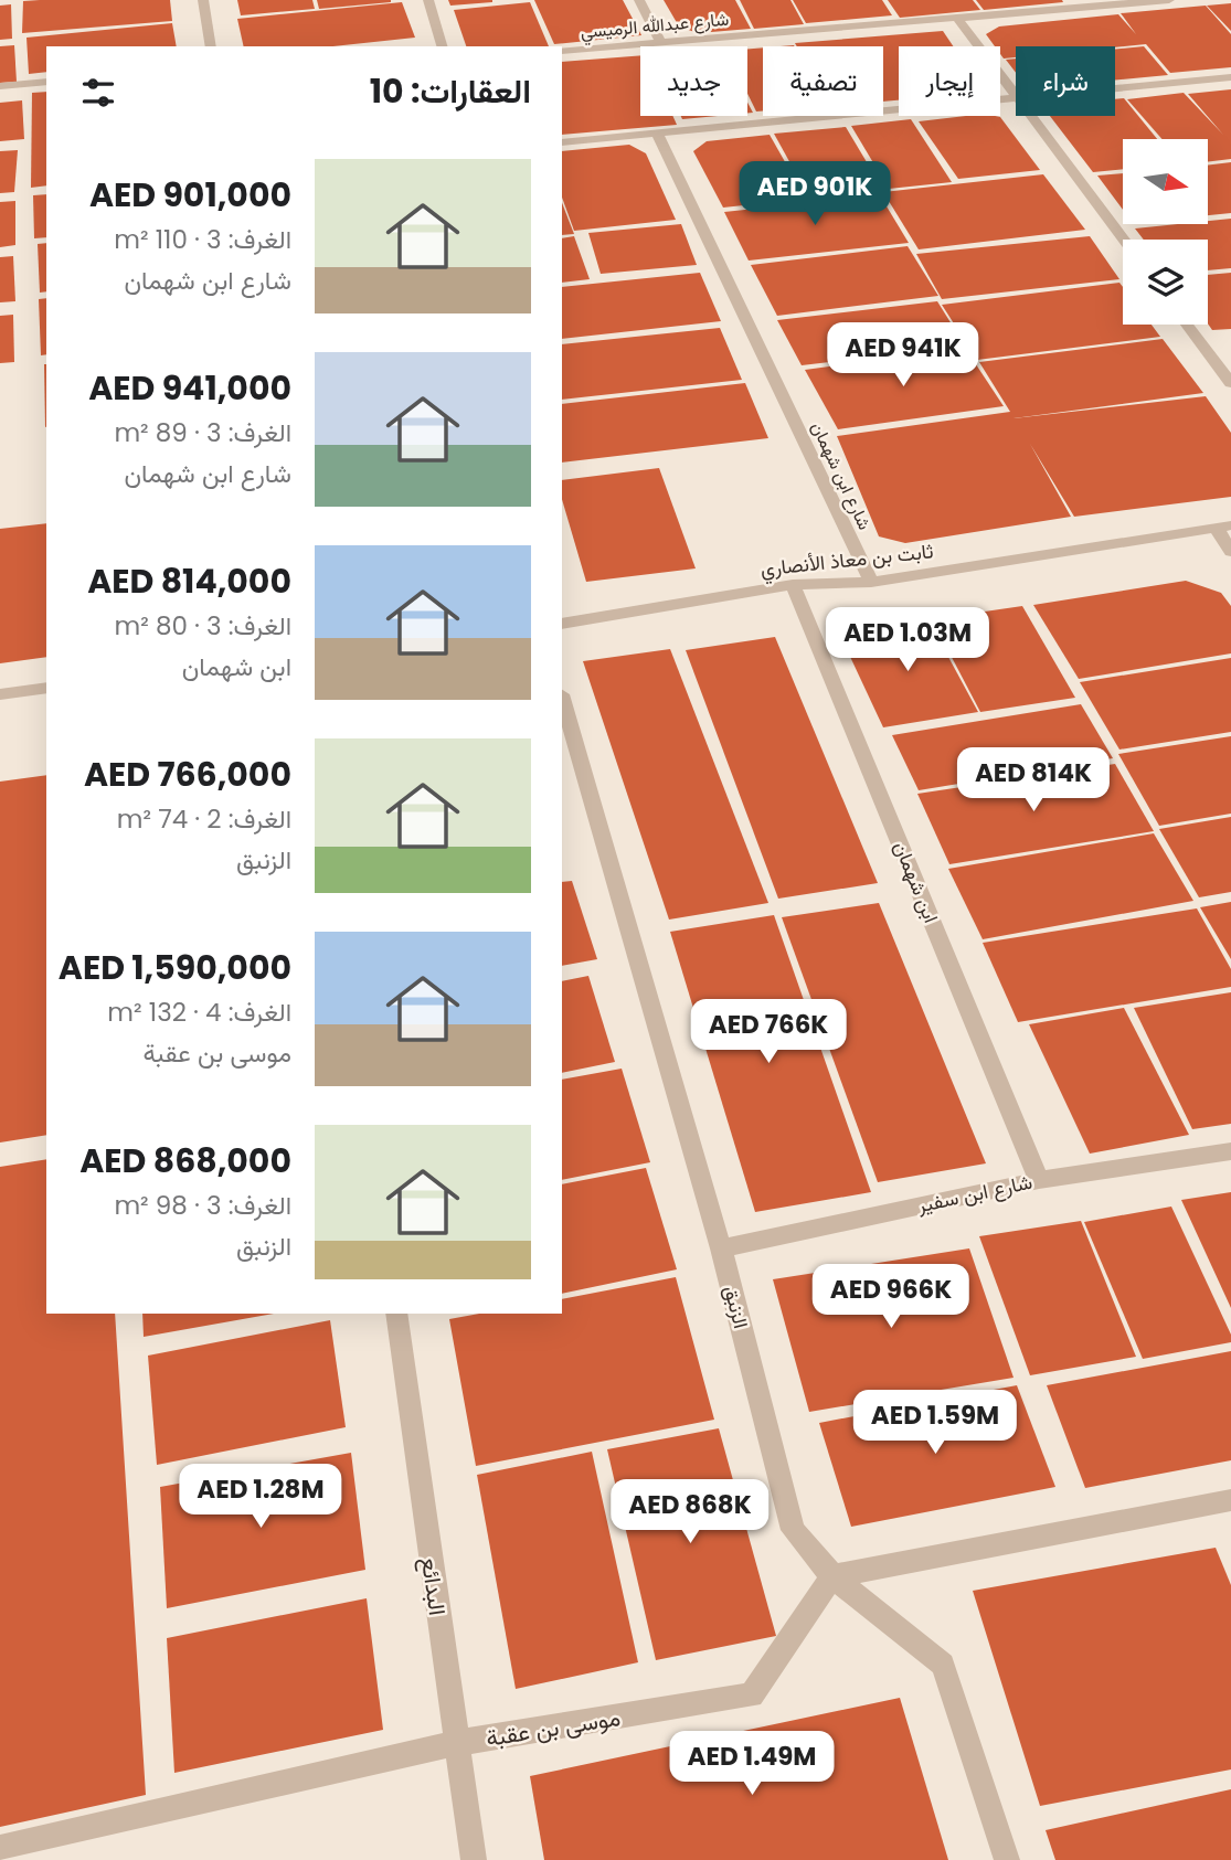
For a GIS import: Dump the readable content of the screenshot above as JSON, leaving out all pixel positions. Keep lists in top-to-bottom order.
{
  "streets": {
    "street": [
      "شارع عبدالله الرميسي",
      "شارع ابن شهمان",
      "ثابت بن معاذ الأنصاري",
      "ابن شهمان",
      "شارع ابن سفير",
      "الزنبق",
      "البدائع",
      "موسى بن عقبة"
    ]
  },
  "crossings": [
    ["شارع ابن شهمان", "ثابت بن معاذ الأنصاري"],
    ["ثابت بن معاذ الأنصاري", "ابن شهمان"],
    ["ابن شهمان", "شارع ابن سفير"],
    ["شارع ابن سفير", "الزنبق"],
    ["الزنبق", "موسى بن عقبة"],
    ["البدائع", "موسى بن عقبة"]
  ],
  "north": "right",
  "page": {
    "chip": [
      "شراء",
      "إيجار",
      "تصفية",
      "جديد"
    ],
    "heading": "العقارات: 10",
    "list": [
      {
        "name": "AED 901,000",
        "note": "الغرف: 3 · 110 m² · شارع ابن شهمان"
      },
      {
        "name": "AED 941,000",
        "note": "الغرف: 3 · 89 m² · شارع ابن شهمان"
      },
      {
        "name": "AED 814,000",
        "note": "الغرف: 3 · 80 m² · ابن شهمان"
      },
      {
        "name": "AED 766,000",
        "note": "الغرف: 2 · 74 m² · الزنبق"
      },
      {
        "name": "AED 1,590,000",
        "note": "الغرف: 4 · 132 m² · موسى بن عقبة"
      },
      {
        "name": "AED 868,000",
        "note": "الغرف: 3 · 98 m² · الزنبق"
      }
    ],
    "price": [
      "AED 901K",
      "AED 941K",
      "AED 1.03M",
      "AED 814K",
      "AED 766K",
      "AED 966K",
      "AED 1.59M",
      "AED 1.28M",
      "AED 868K",
      "AED 1.49M"
    ]
  }
}
